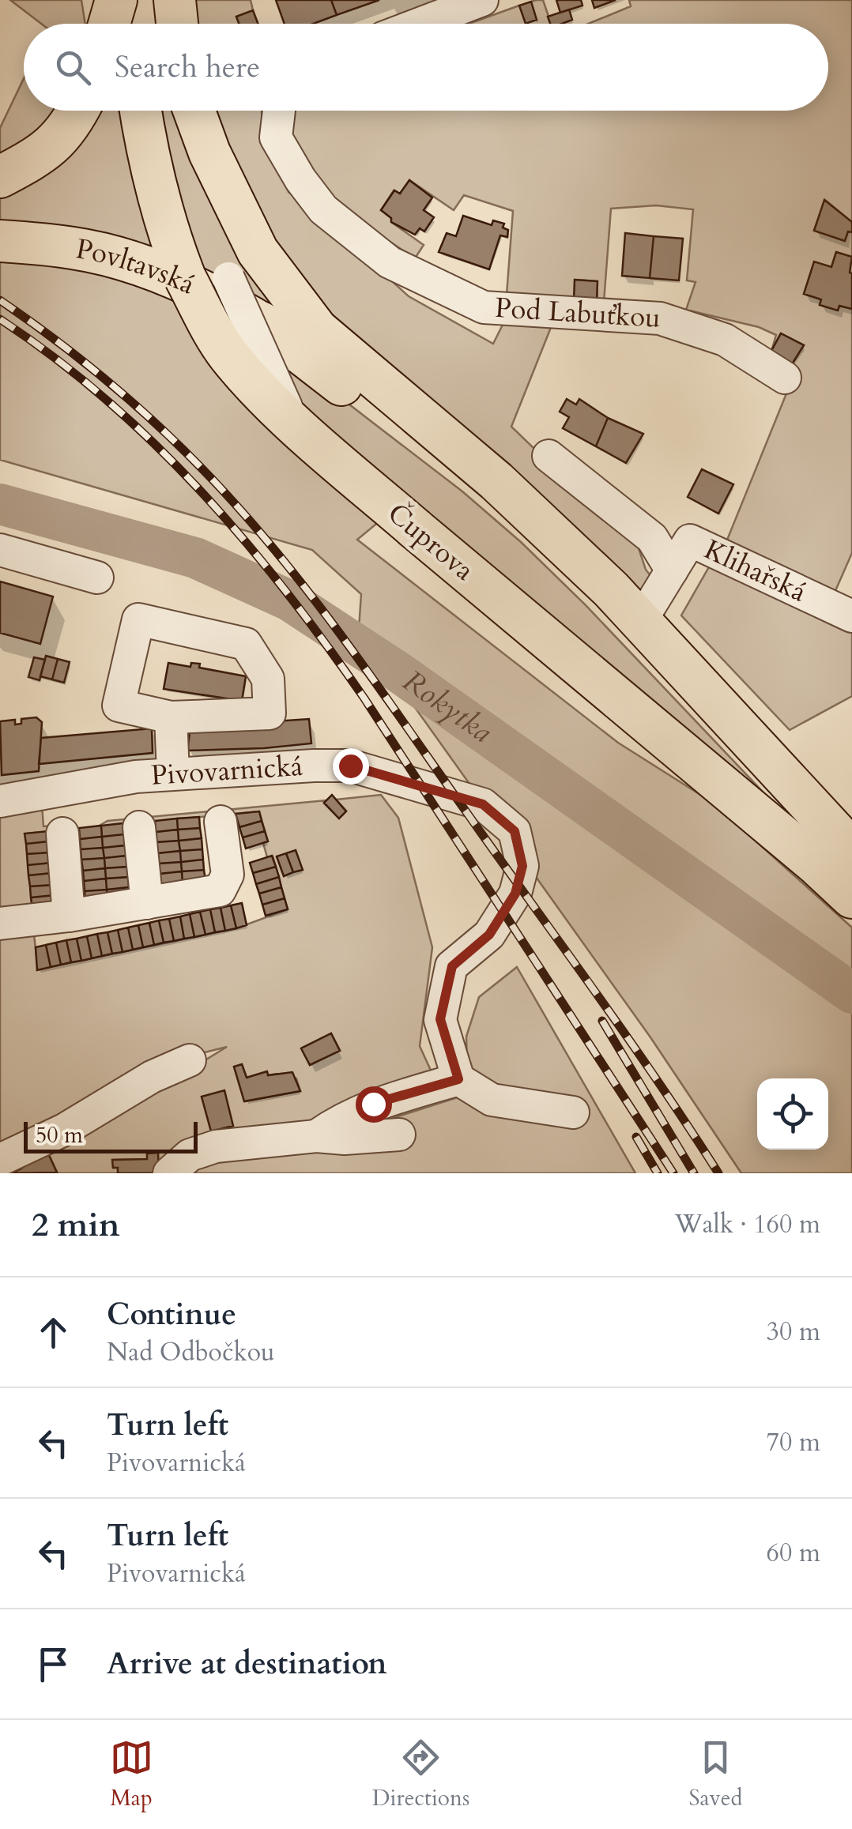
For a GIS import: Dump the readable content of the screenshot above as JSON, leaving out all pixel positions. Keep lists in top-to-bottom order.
{
  "streets": {
    "main road": ["Povltavská", "Čuprova"],
    "street": ["Pod Labuťkou", "Klihařská", "Pivovarnická"]
  },
  "water": ["Rokytka"],
  "scale_bar": "50 m",
  "page": {
    "search": "Search here",
    "scale": "50 m",
    "heading": ["2 min", "Walk · 160 m"],
    "list": [
      ["Continue", "Nad Odbočkou", "30 m"],
      ["Turn left", "Pivovarnická", "70 m"],
      ["Turn left", "Pivovarnická", "60 m"],
      "Arrive at destination"
    ],
    "nav": ["Map", "Directions", "Saved"]
  }
}
